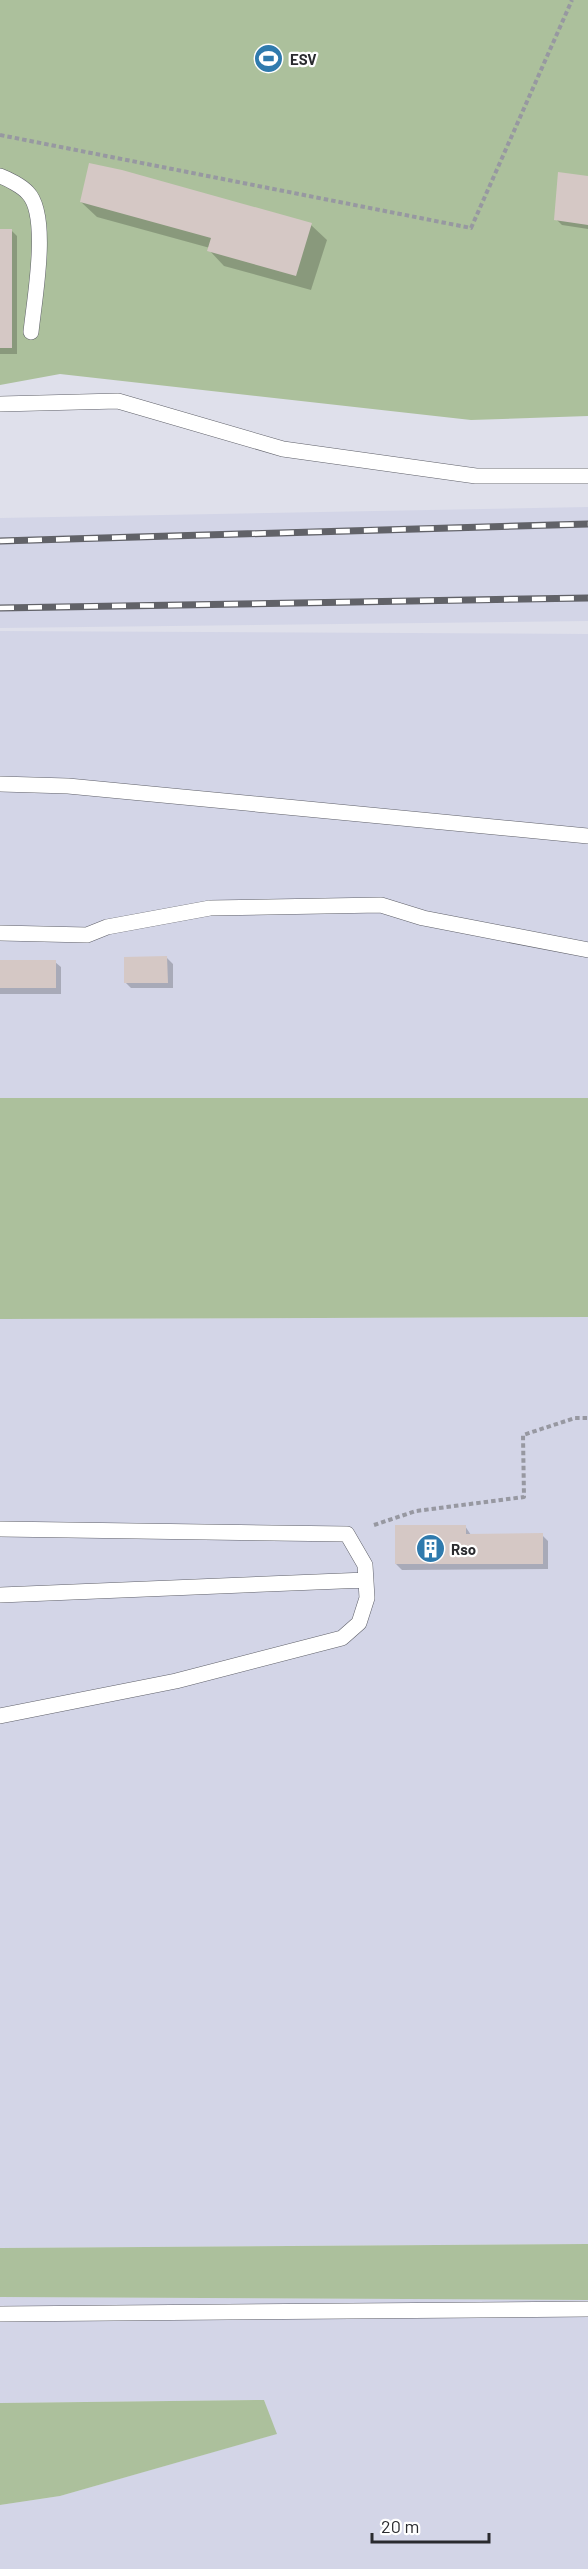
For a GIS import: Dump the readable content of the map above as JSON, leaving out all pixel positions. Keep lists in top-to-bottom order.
{
  "places": {
    "sports": ["ESV"],
    "building": ["Rso"]
  },
  "scale_bar": "20 m"
}
